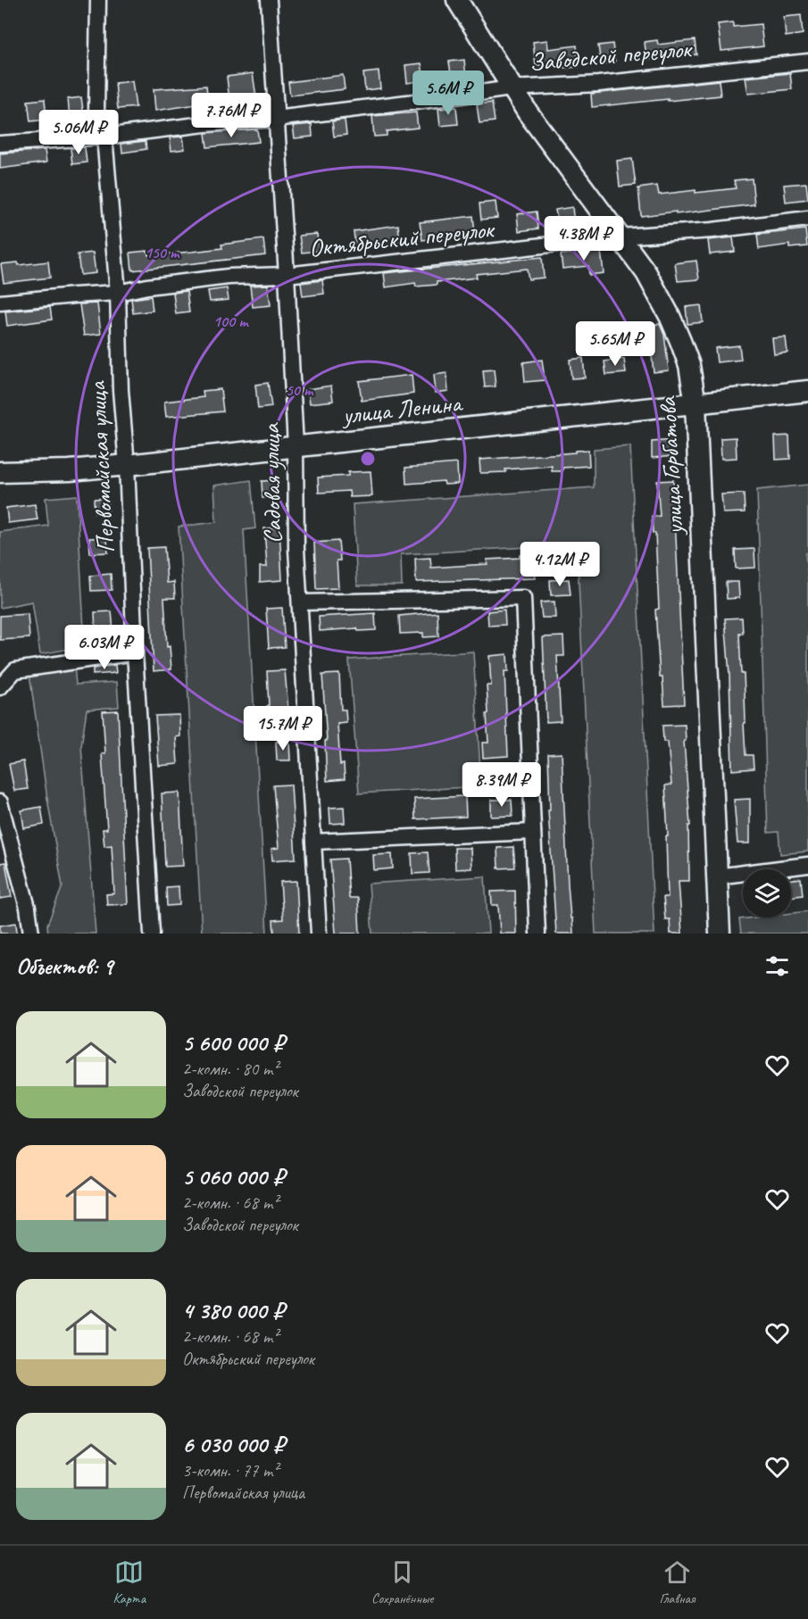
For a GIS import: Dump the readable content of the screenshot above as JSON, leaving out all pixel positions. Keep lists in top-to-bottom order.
{
  "streets": {
    "main road": ["улица Ленина", "улица Горбатова"],
    "street": [
      "Заводской переулок",
      "Октябрьский переулок",
      "Первомайская улица",
      "Садовая улица"
    ]
  },
  "crossings": [
    ["Заводской переулок", "улица Горбатова"],
    ["Заводской переулок", "Первомайская улица"],
    ["Заводской переулок", "Садовая улица"],
    ["Октябрьский переулок", "улица Горбатова"],
    ["Октябрьский переулок", "Первомайская улица"],
    ["Октябрьский переулок", "Садовая улица"],
    ["улица Ленина", "улица Горбатова"],
    ["улица Ленина", "Первомайская улица"],
    ["улица Ленина", "Садовая улица"]
  ],
  "page": {
    "price": [
      "5.6M ₽",
      "7.76M ₽",
      "5.06M ₽",
      "4.38M ₽",
      "5.65M ₽",
      "4.12M ₽",
      "6.03M ₽",
      "15.7M ₽",
      "8.39M ₽"
    ],
    "heading": "Объектов: 9",
    "list": [
      {
        "name": "5 600 000 ₽",
        "note": "2-комн. · 80 m² · Заводской переулок"
      },
      {
        "name": "5 060 000 ₽",
        "note": "2-комн. · 68 m² · Заводской переулок"
      },
      {
        "name": "4 380 000 ₽",
        "note": "2-комн. · 68 m² · Октябрьский переулок"
      },
      {
        "name": "6 030 000 ₽",
        "note": "3-комн. · 77 m² · Первомайская улица"
      }
    ],
    "tabs": ["Карта", "Сохранённые", "Главная"]
  },
  "rings": ["150 m", "100 m", "50 m"]
}
